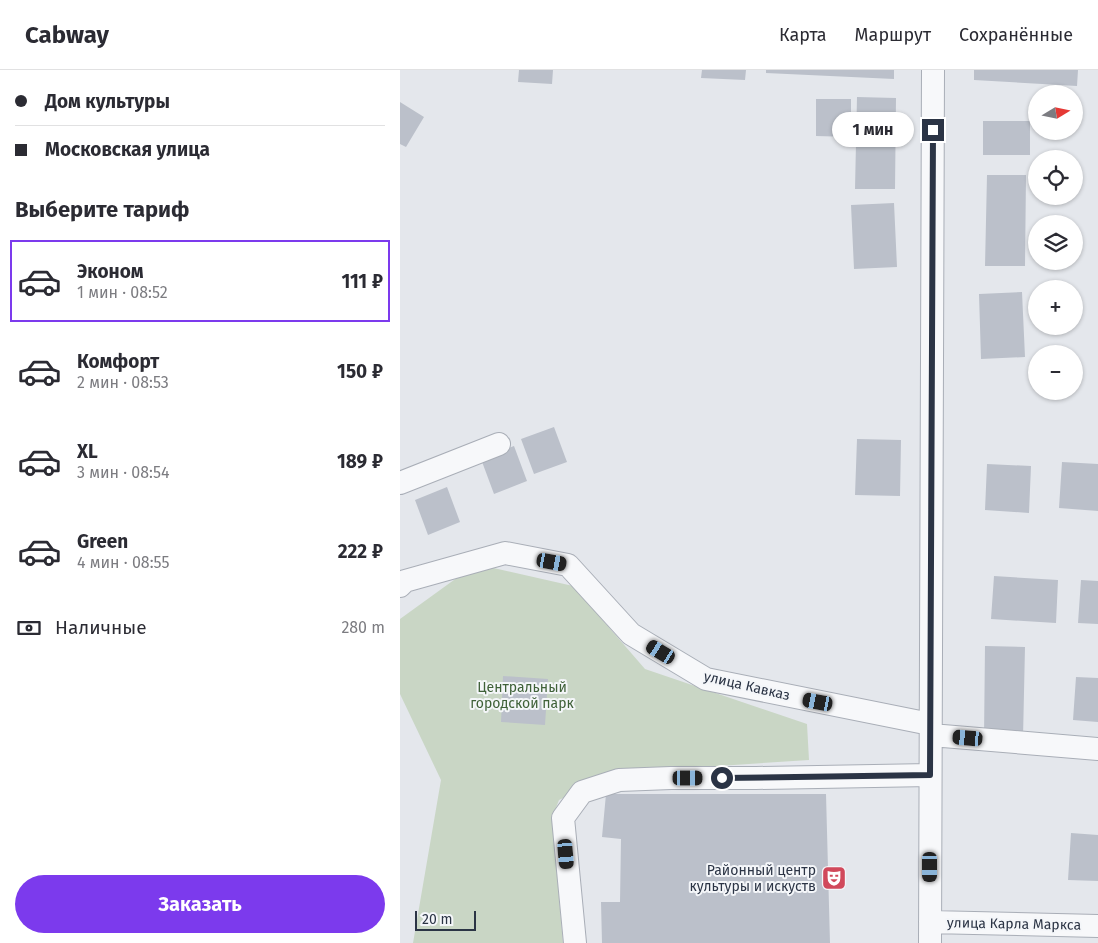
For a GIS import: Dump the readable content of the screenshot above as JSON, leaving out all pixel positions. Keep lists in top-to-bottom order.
{
  "streets": {
    "street": ["улица Кавказ", "улица Карла Маркса"]
  },
  "parks": ["Центральный городской парк"],
  "places": {
    "theatre": ["Районный центр культуры и искуств"]
  },
  "scale_bar": "20 m",
  "north": "right",
  "page": {
    "header": "Cabway",
    "nav": ["Карта", "Маршрут", "Сохранённые"],
    "banner": ["Дом культуры", "Московская улица"],
    "map_buttons": ["+", "−"],
    "bubble": "1 мин",
    "heading": "Выберите тариф",
    "list": [
      {
        "name": "Эконом",
        "note": "1 мин · 08:52",
        "value": "111 ₽"
      },
      {
        "name": "Комфорт",
        "note": "2 мин · 08:53",
        "value": "150 ₽"
      },
      {
        "name": "XL",
        "note": "3 мин · 08:54",
        "value": "189 ₽"
      },
      {
        "name": "Green",
        "note": "4 мин · 08:55",
        "value": "222 ₽"
      }
    ],
    "pay": ["Наличные", "280 m"],
    "buttons": "Заказать",
    "scale": "20 m"
  }
}
